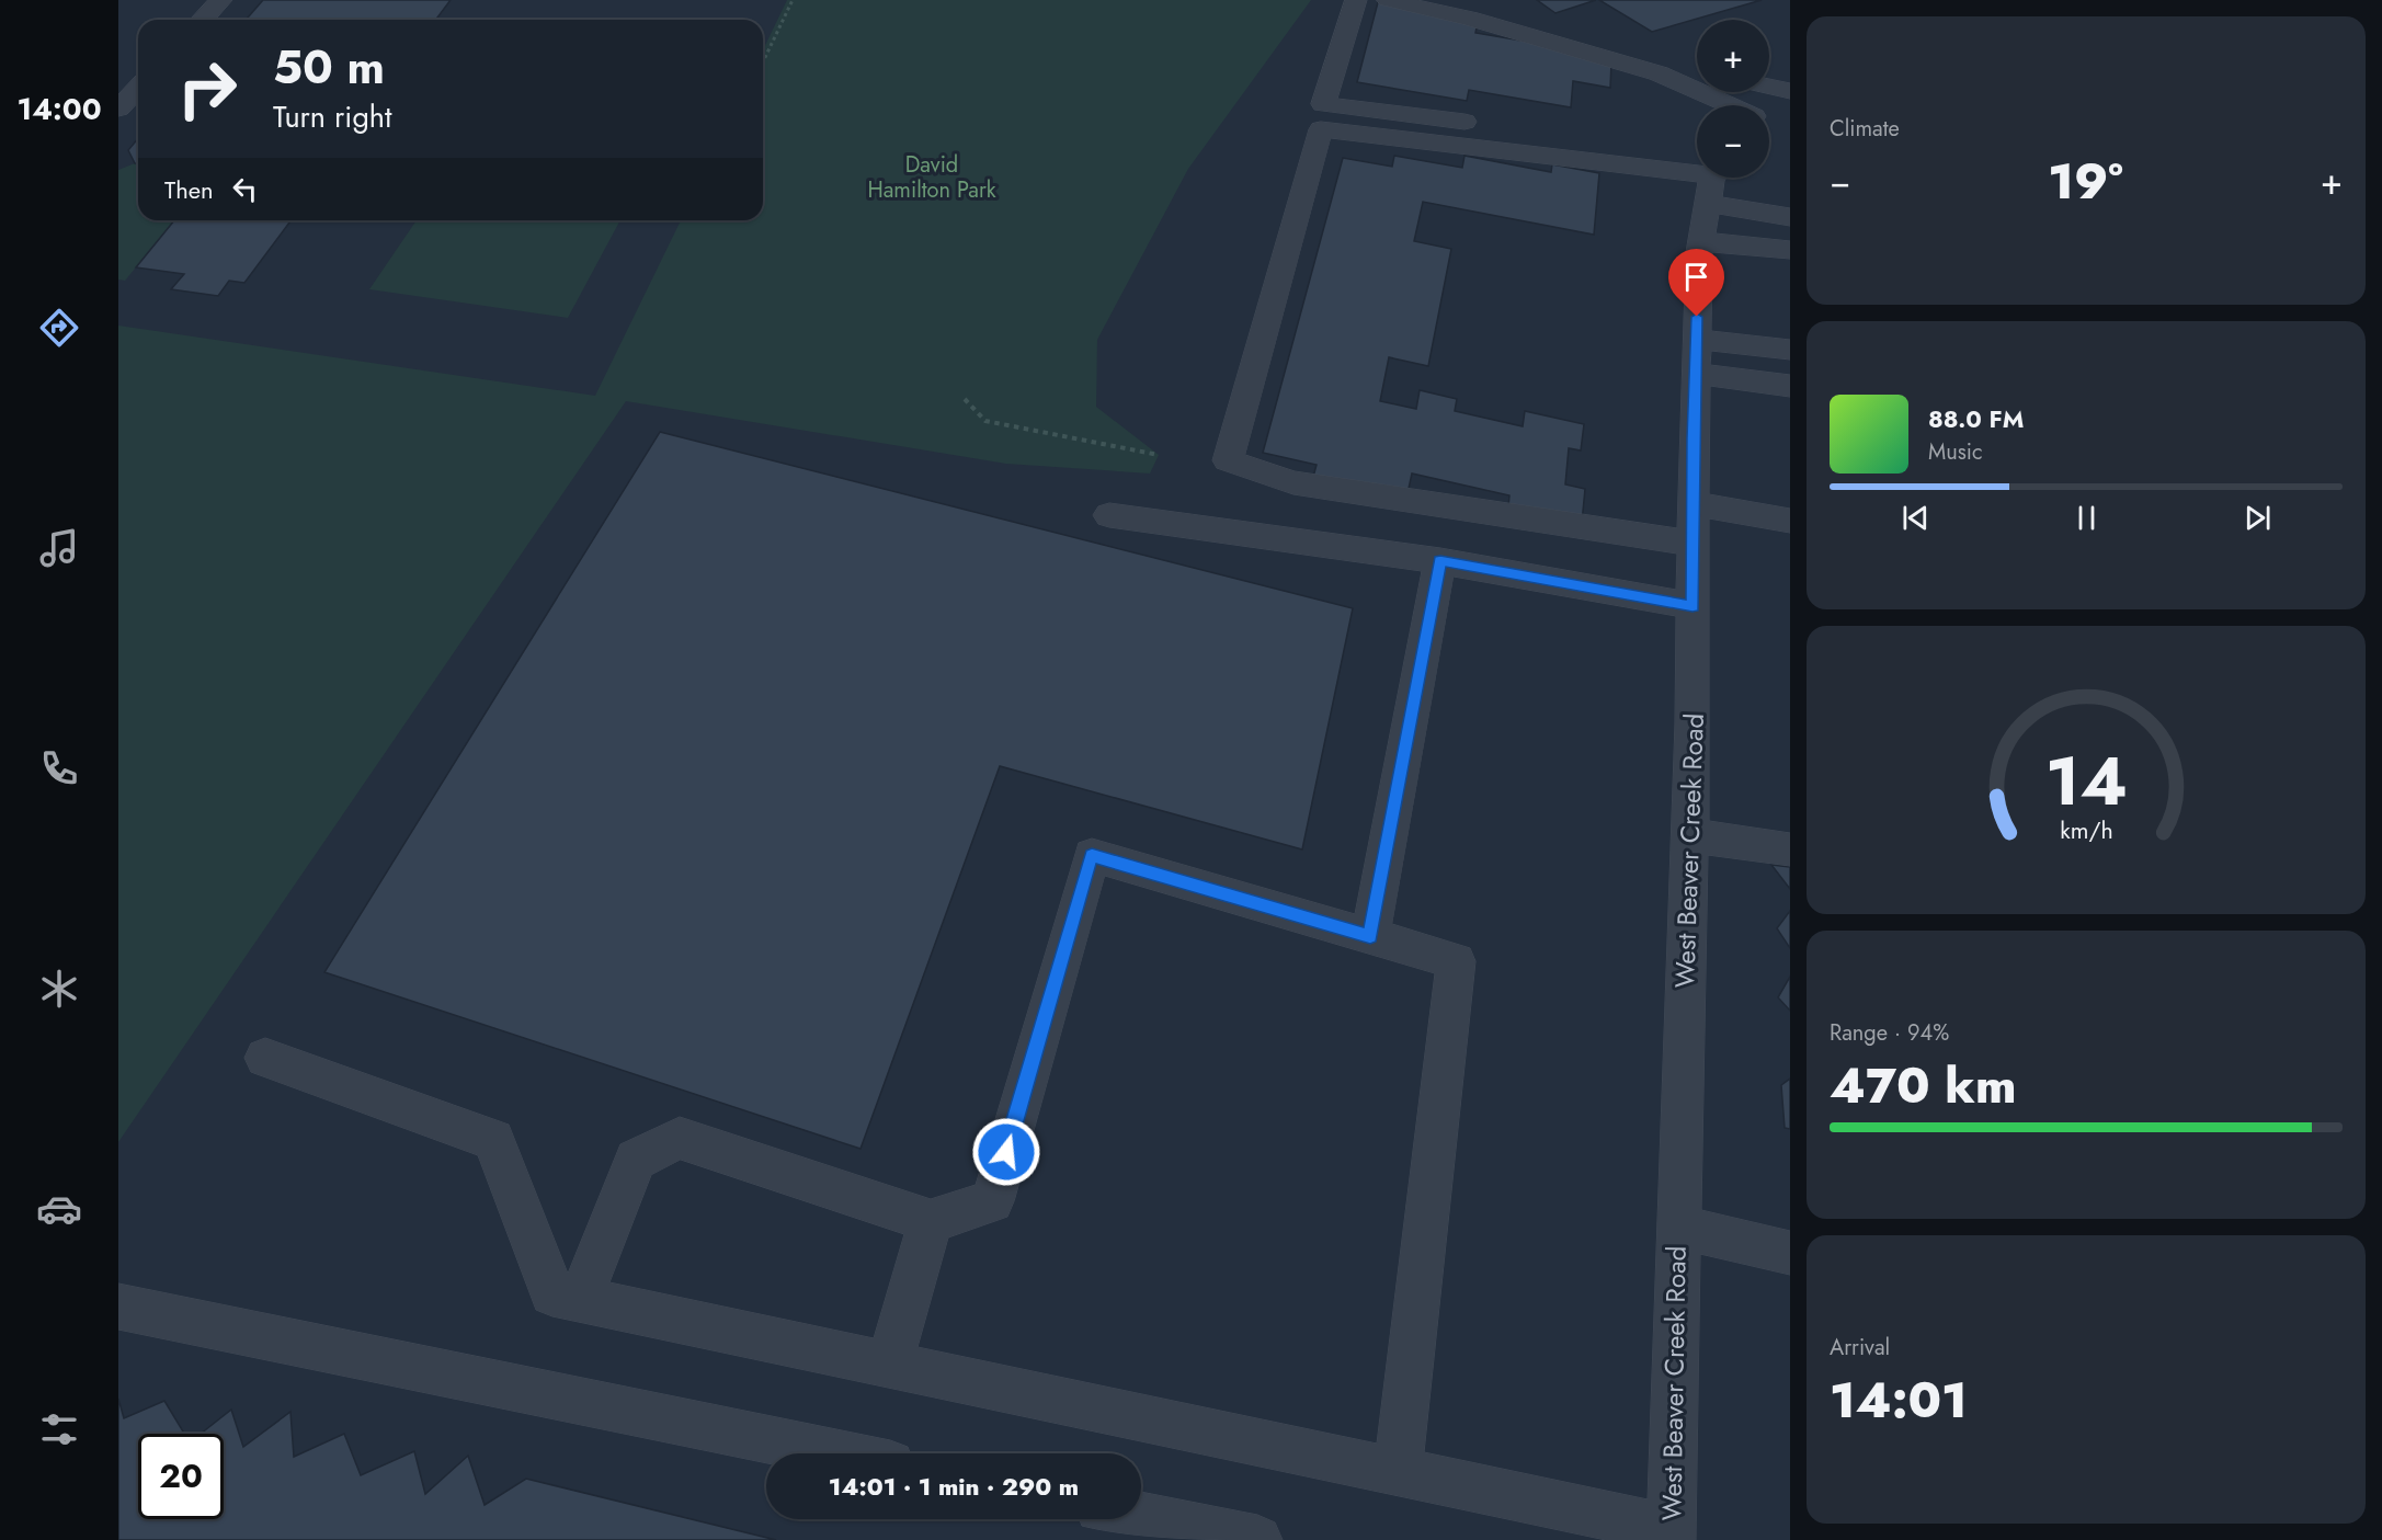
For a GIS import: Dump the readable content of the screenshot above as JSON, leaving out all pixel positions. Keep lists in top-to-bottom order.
{
  "streets": {
    "street": ["West Beaver Creek Road"]
  },
  "parks": ["David Hamilton Park"],
  "page": {
    "tabs": "14:00",
    "tile": [
      "Climate",
      ["Range · 94%", "470 km"],
      ["Arrival", "14:01"]
    ],
    "map_buttons": ["+", "−"],
    "turn": ["50 m", "Turn right"],
    "heat": ["−", "19°", "+"],
    "then": "Then",
    "song": ["88.0 FM", "Music"],
    "limit": "20",
    "trip": "14:01 · 1 min · 290 m",
    "gauge": ["14", "km/h"]
  }
}
